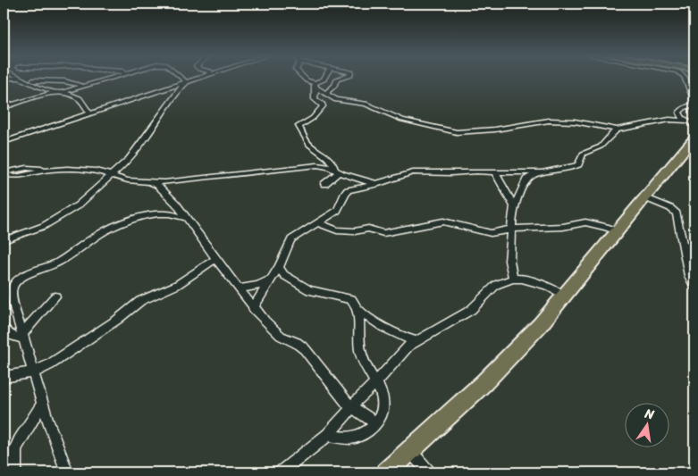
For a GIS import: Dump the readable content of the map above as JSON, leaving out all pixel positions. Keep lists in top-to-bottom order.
{
  "north": "top"
}
